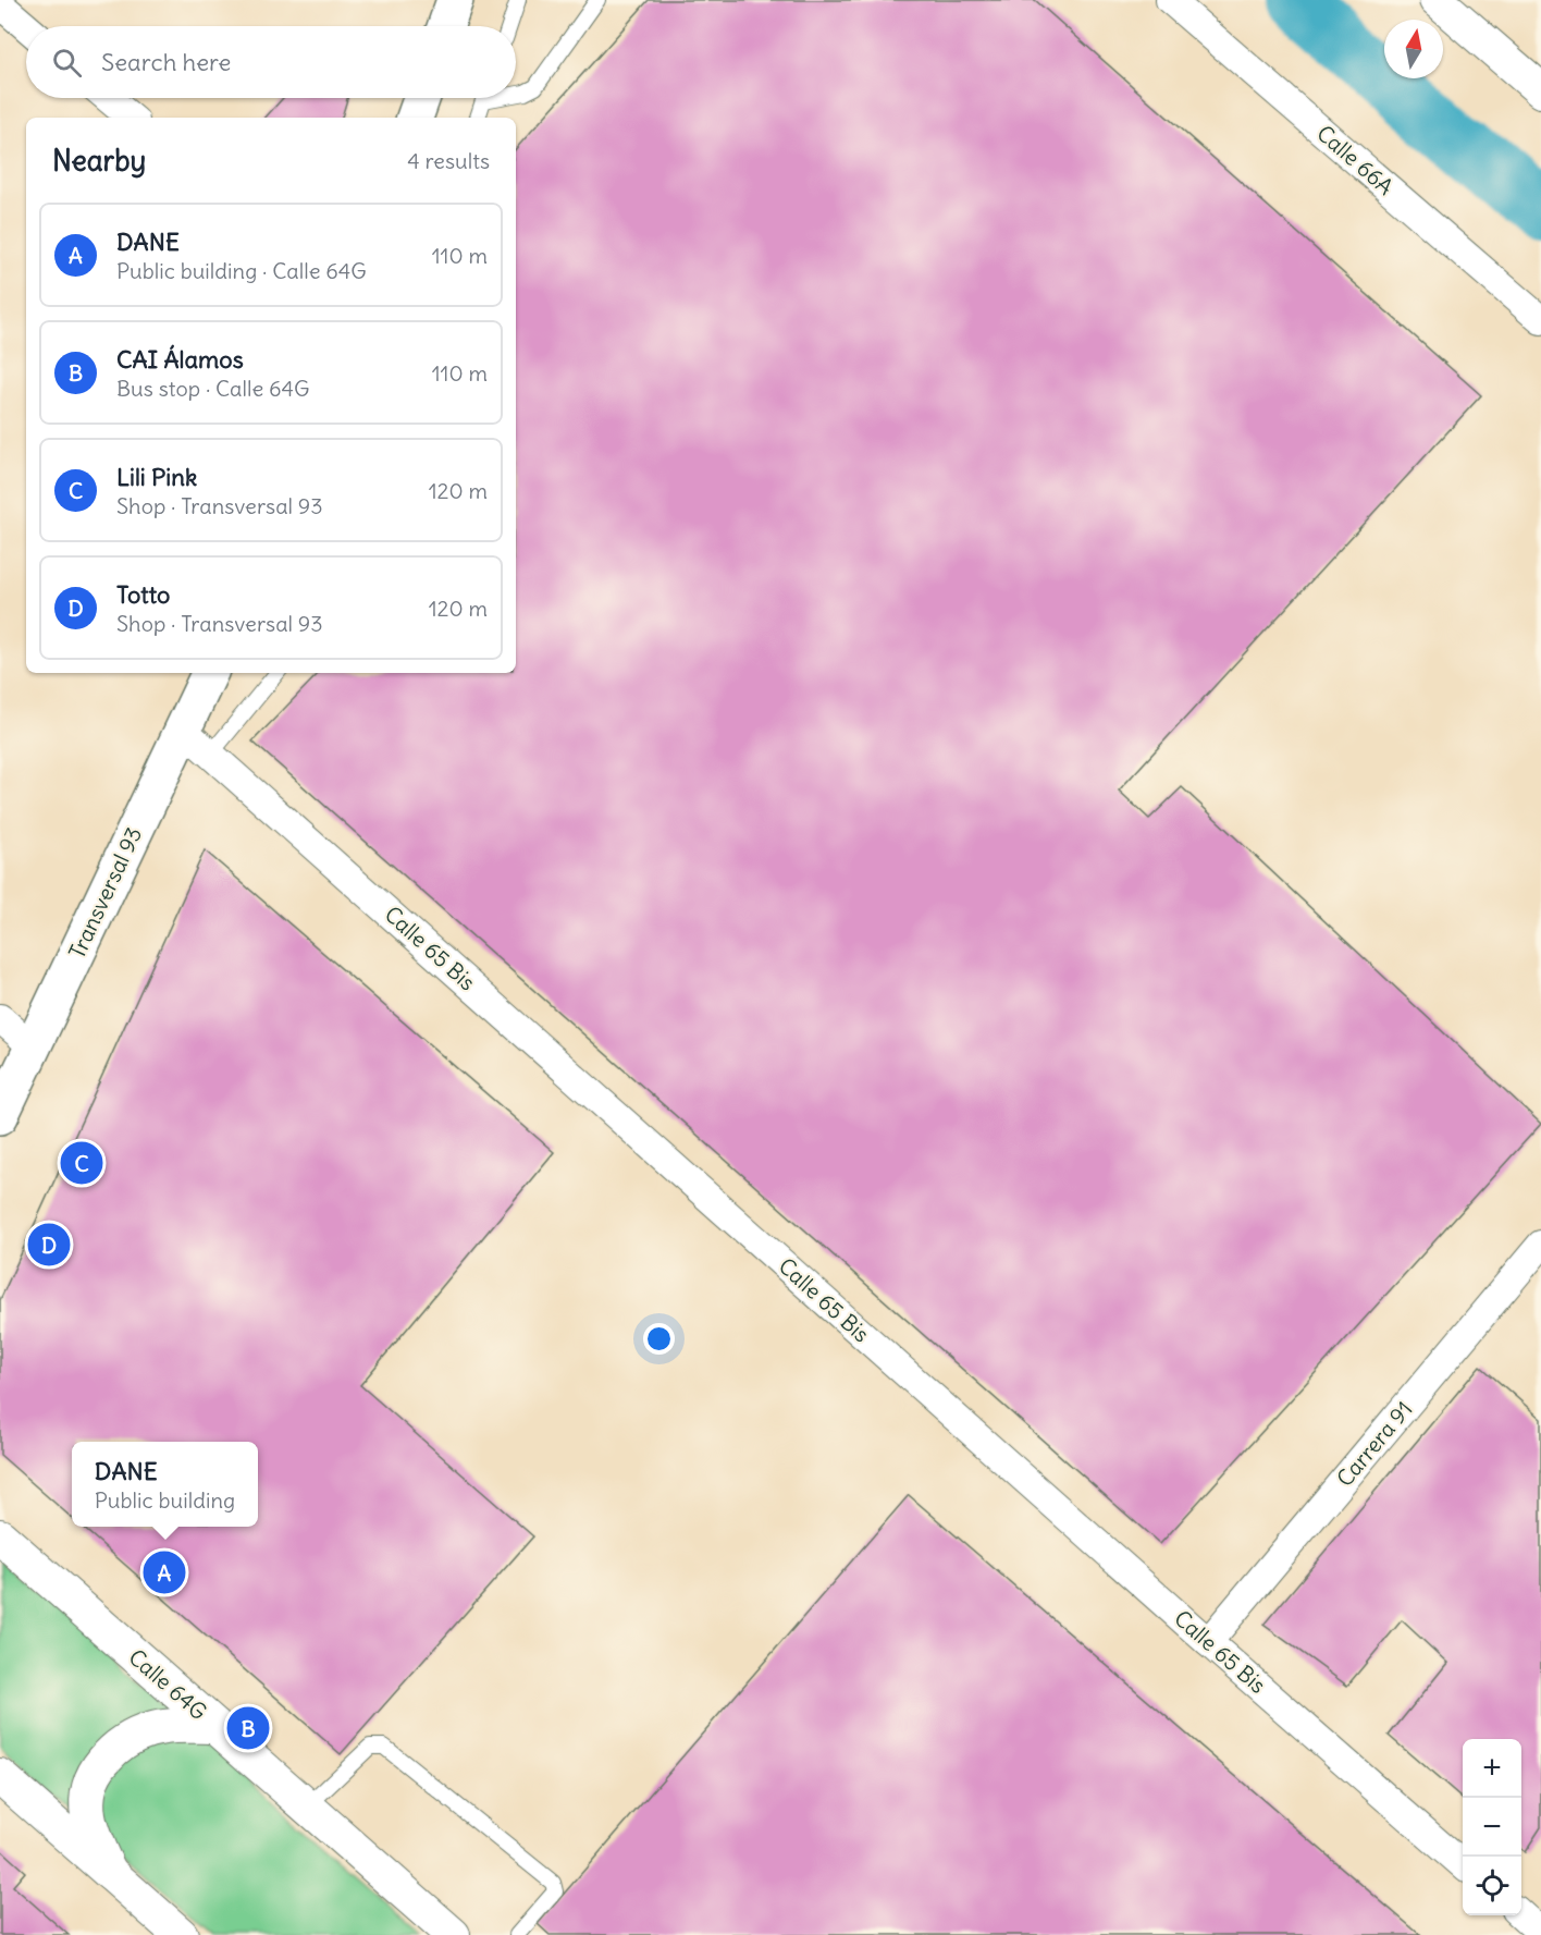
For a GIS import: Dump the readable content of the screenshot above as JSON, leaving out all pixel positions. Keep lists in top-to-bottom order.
{
  "streets": {
    "main road": ["Transversal 93"],
    "street": [
      "Calle 66A",
      "Calle 65 Bis",
      "Carrera 91",
      "Calle 64G"
    ]
  },
  "crossings": [
    ["Transversal 93", "Calle 65 Bis"],
    ["Calle 65 Bis", "Carrera 91"]
  ],
  "north": "top",
  "page": {
    "search": "Search here",
    "heading": ["Nearby", "4 results"],
    "list": [
      {
        "mark": "A",
        "name": "DANE",
        "note": "Public building · Calle 64G",
        "value": "110 m"
      },
      {
        "mark": "B",
        "name": "CAI Álamos",
        "note": "Bus stop · Calle 64G",
        "value": "110 m"
      },
      {
        "mark": "C",
        "name": "Lili Pink",
        "note": "Shop · Transversal 93",
        "value": "120 m"
      },
      {
        "mark": "D",
        "name": "Totto",
        "note": "Shop · Transversal 93",
        "value": "120 m"
      }
    ],
    "pins": [
      "C",
      "D",
      "A",
      "B"
    ],
    "popup": ["DANE", "Public building"],
    "map_buttons": ["+", "−"]
  }
}
